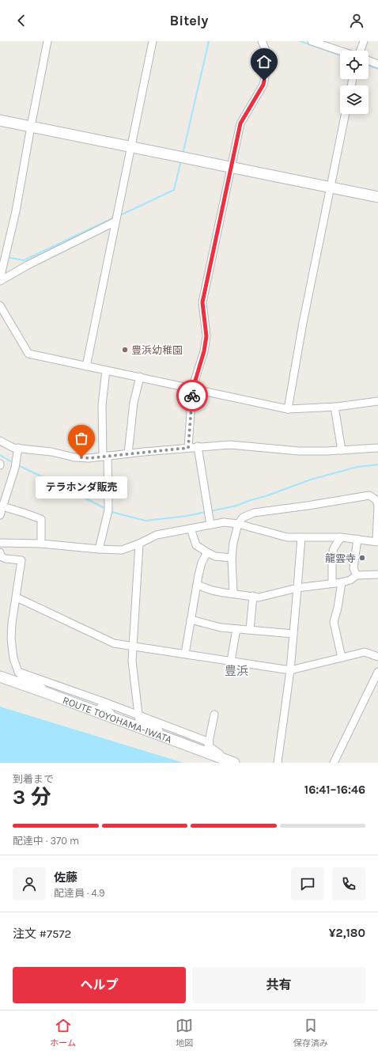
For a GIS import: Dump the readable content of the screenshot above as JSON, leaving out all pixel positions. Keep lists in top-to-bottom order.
{
  "streets": {
    "street": ["ROUTE TOYOHAMA-IWATA"]
  },
  "districts": ["豊浜"],
  "places": ["豊浜幼稚園", "テラホンダ販売", "龍雲寺"],
  "page": {
    "header": "Bitely",
    "bubble": "テラホンダ販売",
    "heading": ["3 分", "到着まで", "16:41–16:46"],
    "panel": [
      "佐藤",
      "配達員 · 4.9",
      "注文 #7572",
      "¥2,180"
    ],
    "bar": "配達中 · 370 m",
    "buttons": ["ヘルプ", "共有"],
    "tabs": ["ホーム", "地図", "保存済み"]
  }
}
